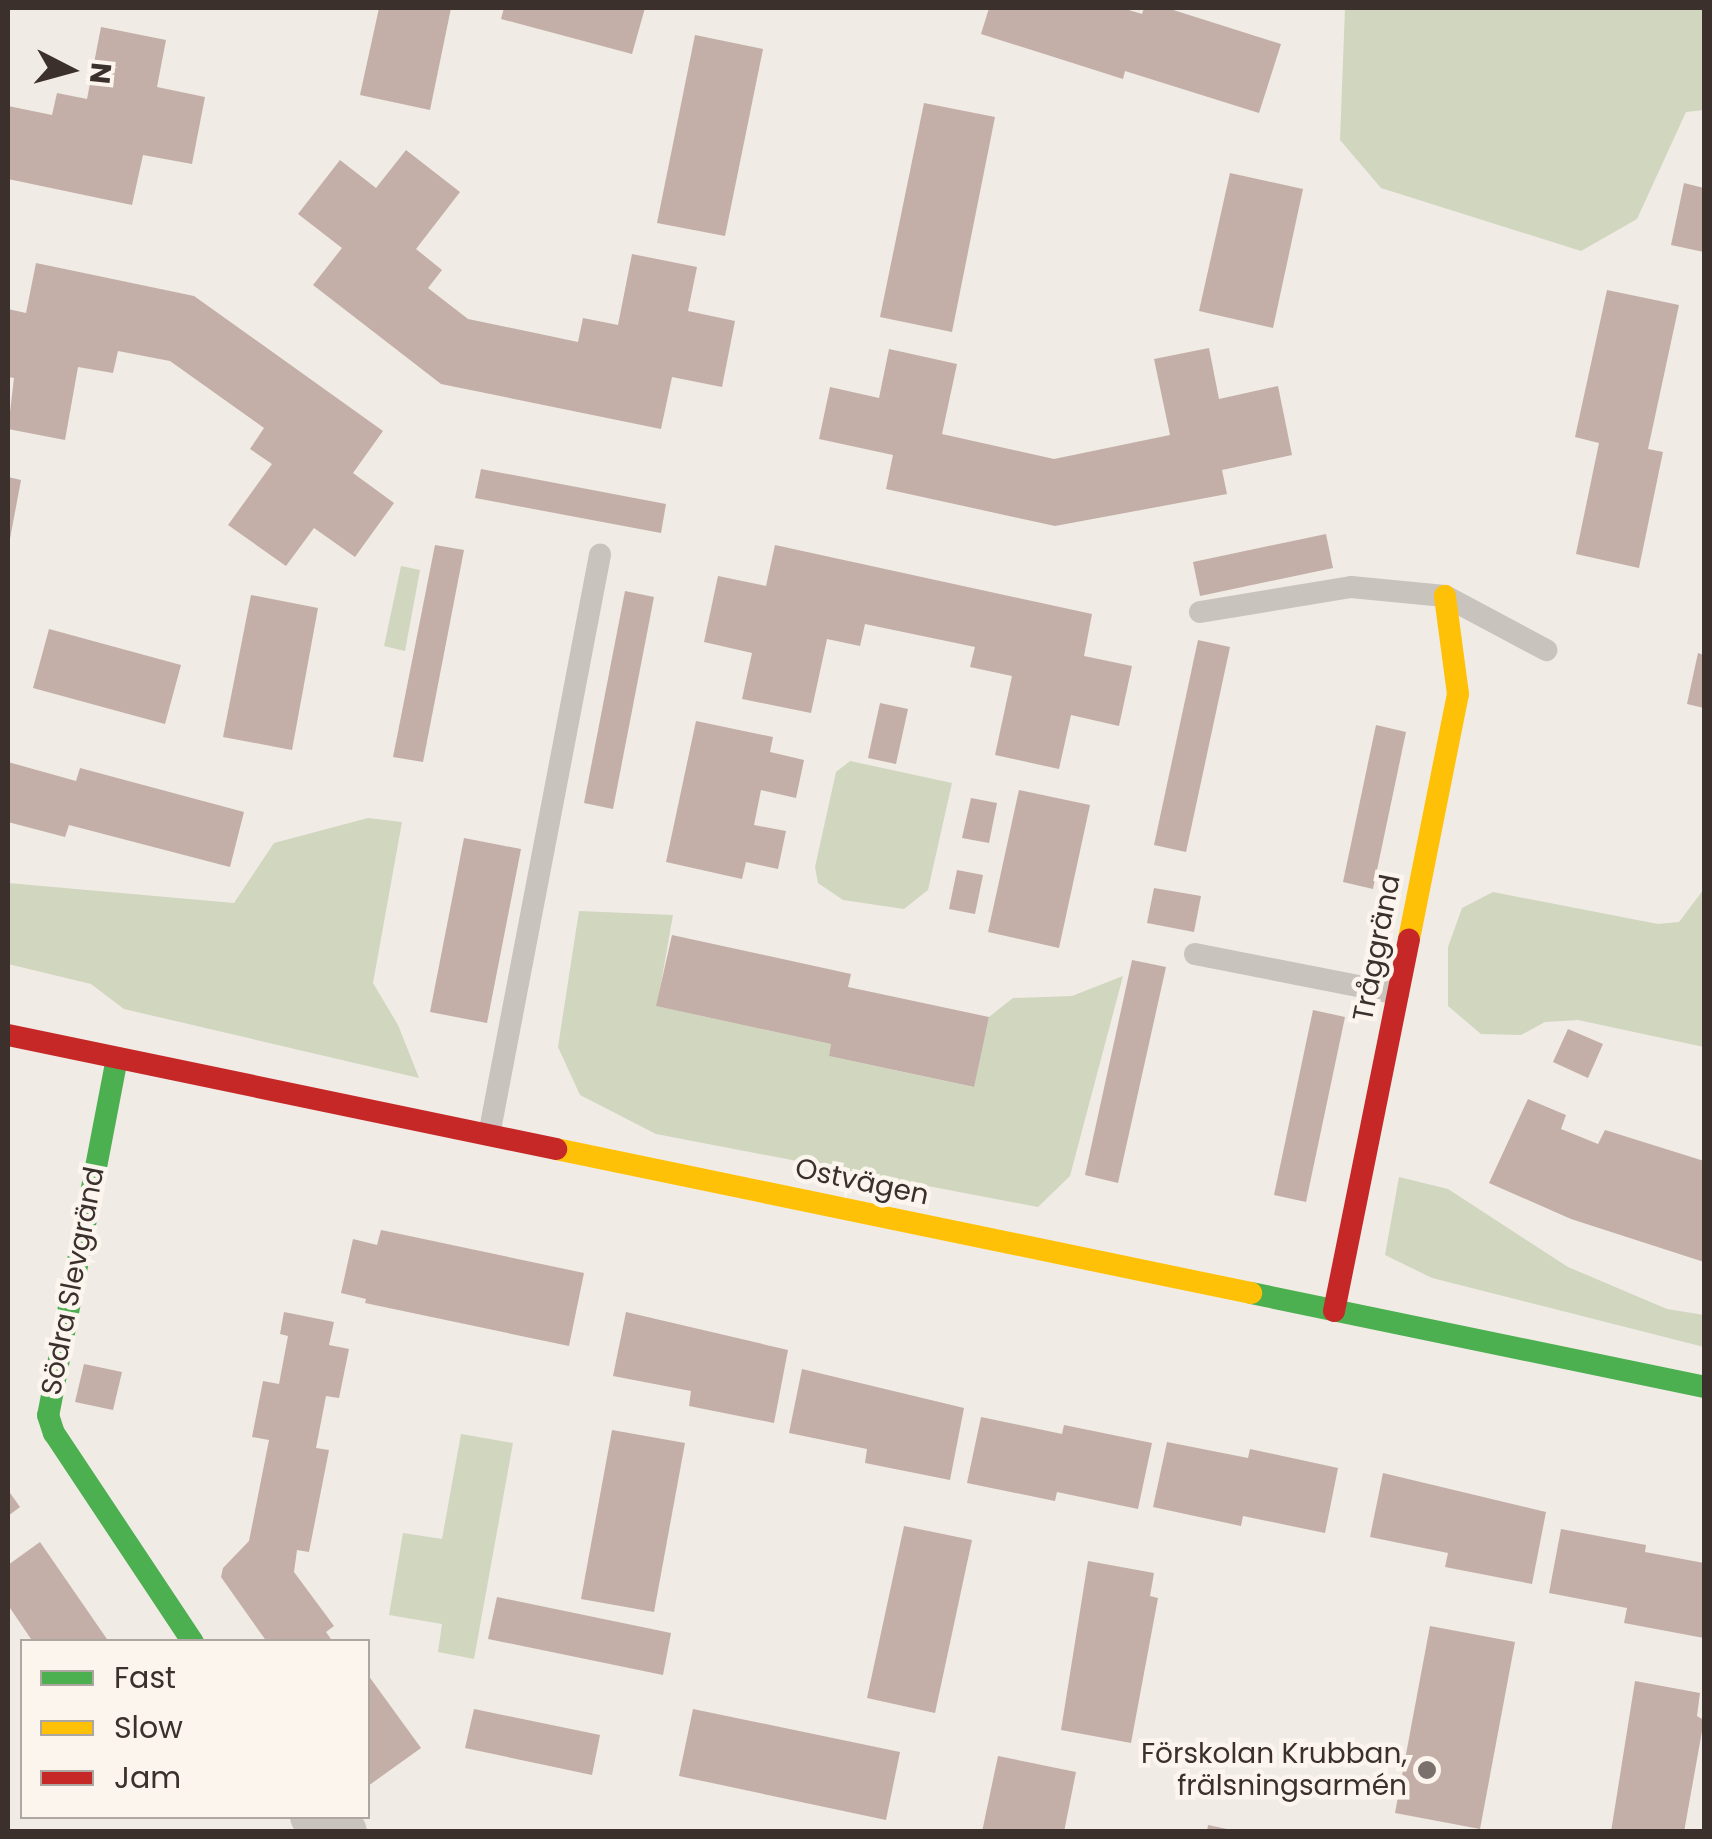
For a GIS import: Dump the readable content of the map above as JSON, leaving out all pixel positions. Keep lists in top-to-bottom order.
{
  "streets": {
    "street": ["Tråggränd", "Ostvägen", "Södra Slevgränd"]
  },
  "crossings": [
    ["Tråggränd", "Ostvägen"],
    ["Ostvägen", "Södra Slevgränd"]
  ],
  "places": ["Förskolan Krubban, frälsningsarmén"],
  "legend": ["Fast", "Slow", "Jam"],
  "north": "right"
}
